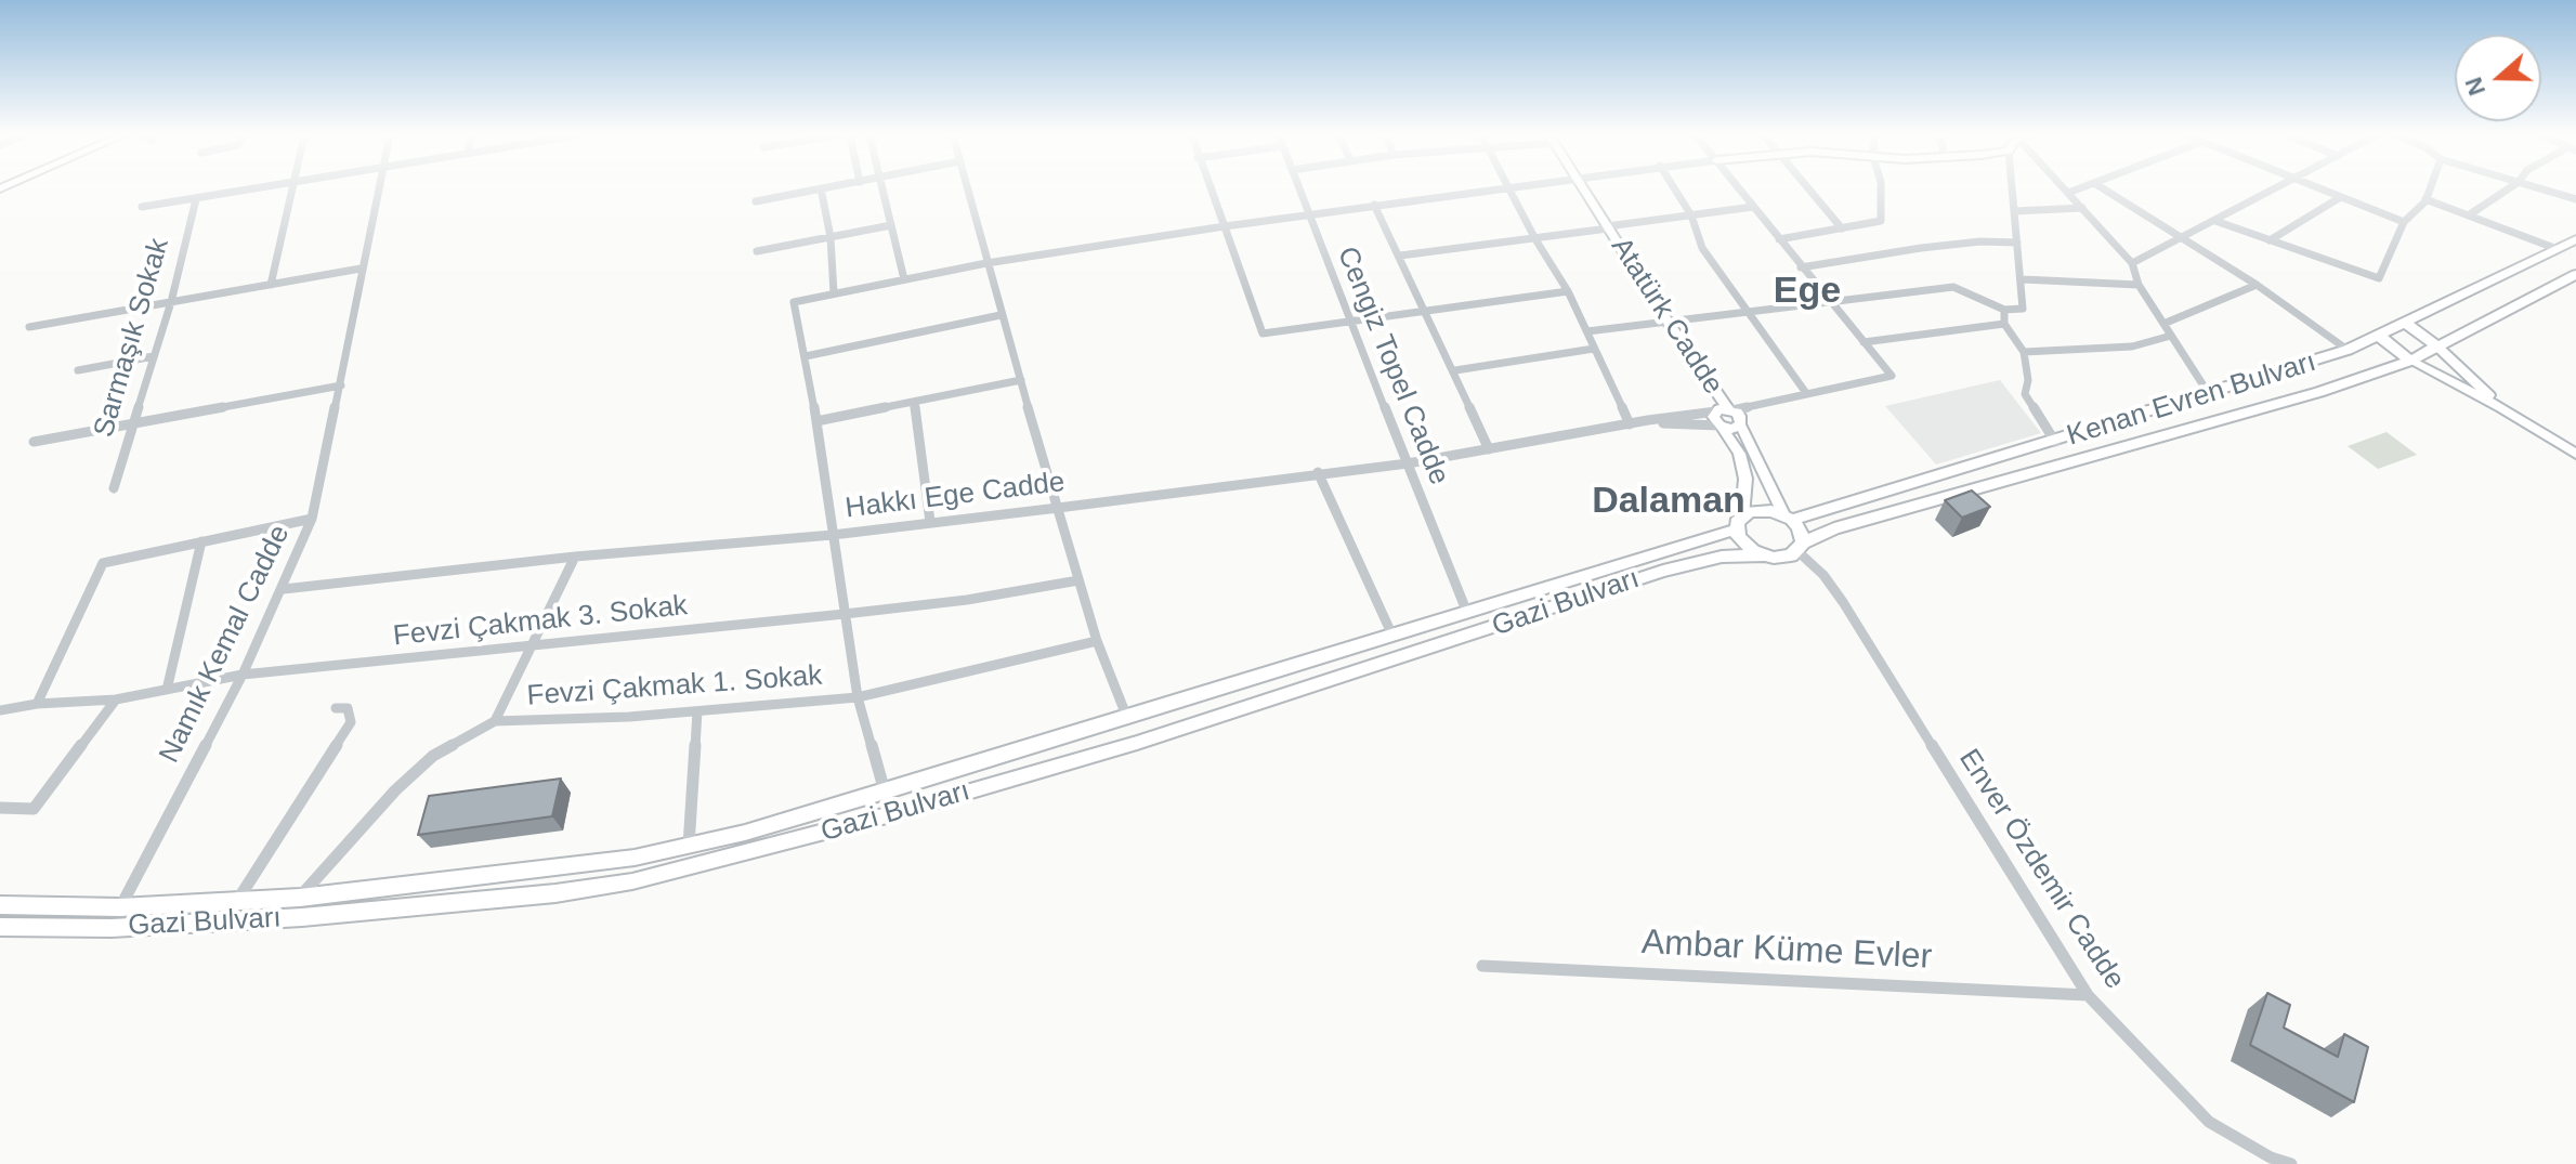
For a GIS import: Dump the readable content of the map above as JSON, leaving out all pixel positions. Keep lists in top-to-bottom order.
{
  "streets": {
    "main road": ["Atatürk Cadde", "Kenan Evren Bulvarı", "Gazi Bulvarı"],
    "street": [
      "Sarmaşık Sokak",
      "Cengiz Topel Cadde",
      "Hakkı Ege Cadde",
      "Fevzi Çakmak 3. Sokak",
      "Namık Kemal Cadde",
      "Fevzi Çakmak 1. Sokak",
      "Enver Özdemir Cadde",
      "Ambar Küme Evler"
    ]
  },
  "crossings": [
    ["Atatürk Cadde", "Kenan Evren Bulvarı"],
    ["Atatürk Cadde", "Hakkı Ege Cadde"],
    ["Atatürk Cadde", "Gazi Bulvarı"],
    ["Atatürk Cadde", "Enver Özdemir Cadde"],
    ["Cengiz Topel Cadde", "Hakkı Ege Cadde"],
    ["Cengiz Topel Cadde", "Gazi Bulvarı"],
    ["Kenan Evren Bulvarı", "Gazi Bulvarı"],
    ["Kenan Evren Bulvarı", "Enver Özdemir Cadde"],
    ["Hakkı Ege Cadde", "Namık Kemal Cadde"],
    ["Gazi Bulvarı", "Namık Kemal Cadde"],
    ["Gazi Bulvarı", "Enver Özdemir Cadde"],
    ["Fevzi Çakmak 3. Sokak", "Namık Kemal Cadde"],
    ["Enver Özdemir Cadde", "Ambar Küme Evler"]
  ],
  "districts": ["Ege", "Dalaman"],
  "north": "left"
}
